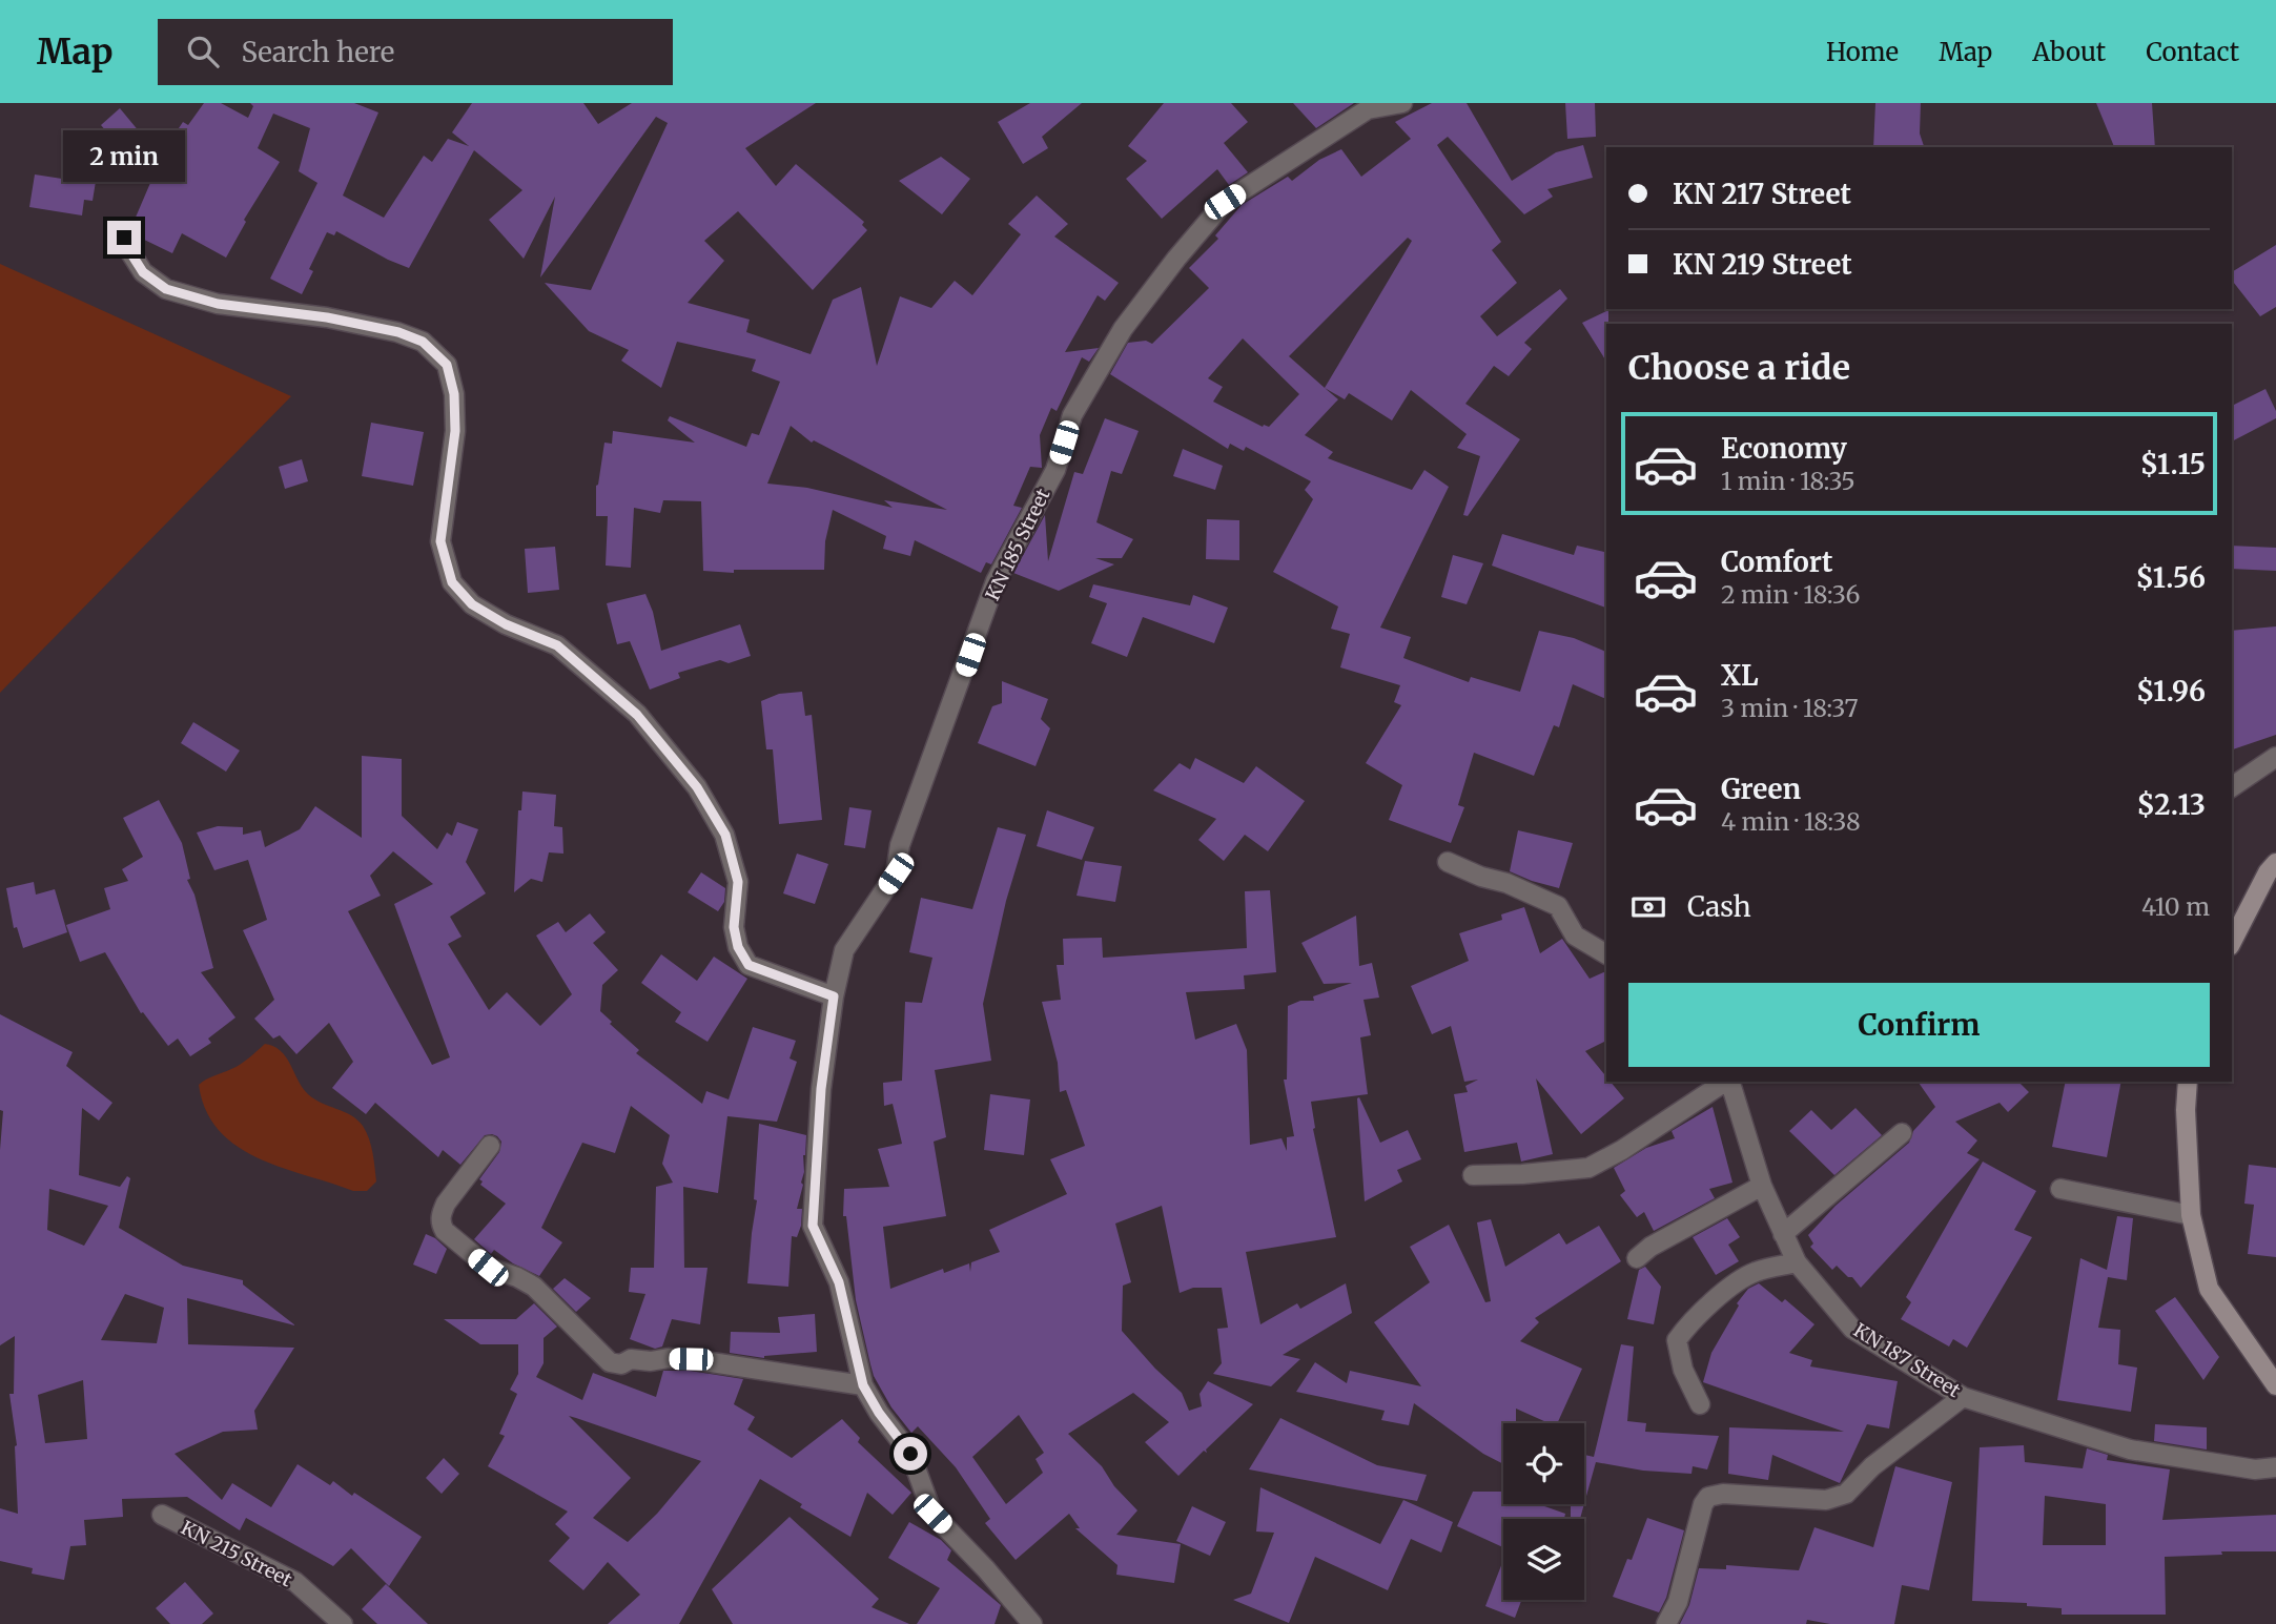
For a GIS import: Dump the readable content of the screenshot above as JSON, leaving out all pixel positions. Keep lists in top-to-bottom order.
{
  "streets": {
    "street": ["KN 185 Street", "KN 187 Street", "KN 215 Street"]
  },
  "page": {
    "header": "Map",
    "search": "Search here",
    "nav": [
      "Home",
      "Map",
      "About",
      "Contact"
    ],
    "bubble": "2 min",
    "banner": ["KN 217 Street", "KN 219 Street"],
    "heading": "Choose a ride",
    "list": [
      {
        "name": "Economy",
        "note": "1 min · 18:35",
        "value": "$1.15"
      },
      {
        "name": "Comfort",
        "note": "2 min · 18:36",
        "value": "$1.56"
      },
      {
        "name": "XL",
        "note": "3 min · 18:37",
        "value": "$1.96"
      },
      {
        "name": "Green",
        "note": "4 min · 18:38",
        "value": "$2.13"
      }
    ],
    "pay": ["Cash", "410 m"],
    "buttons": "Confirm"
  }
}
